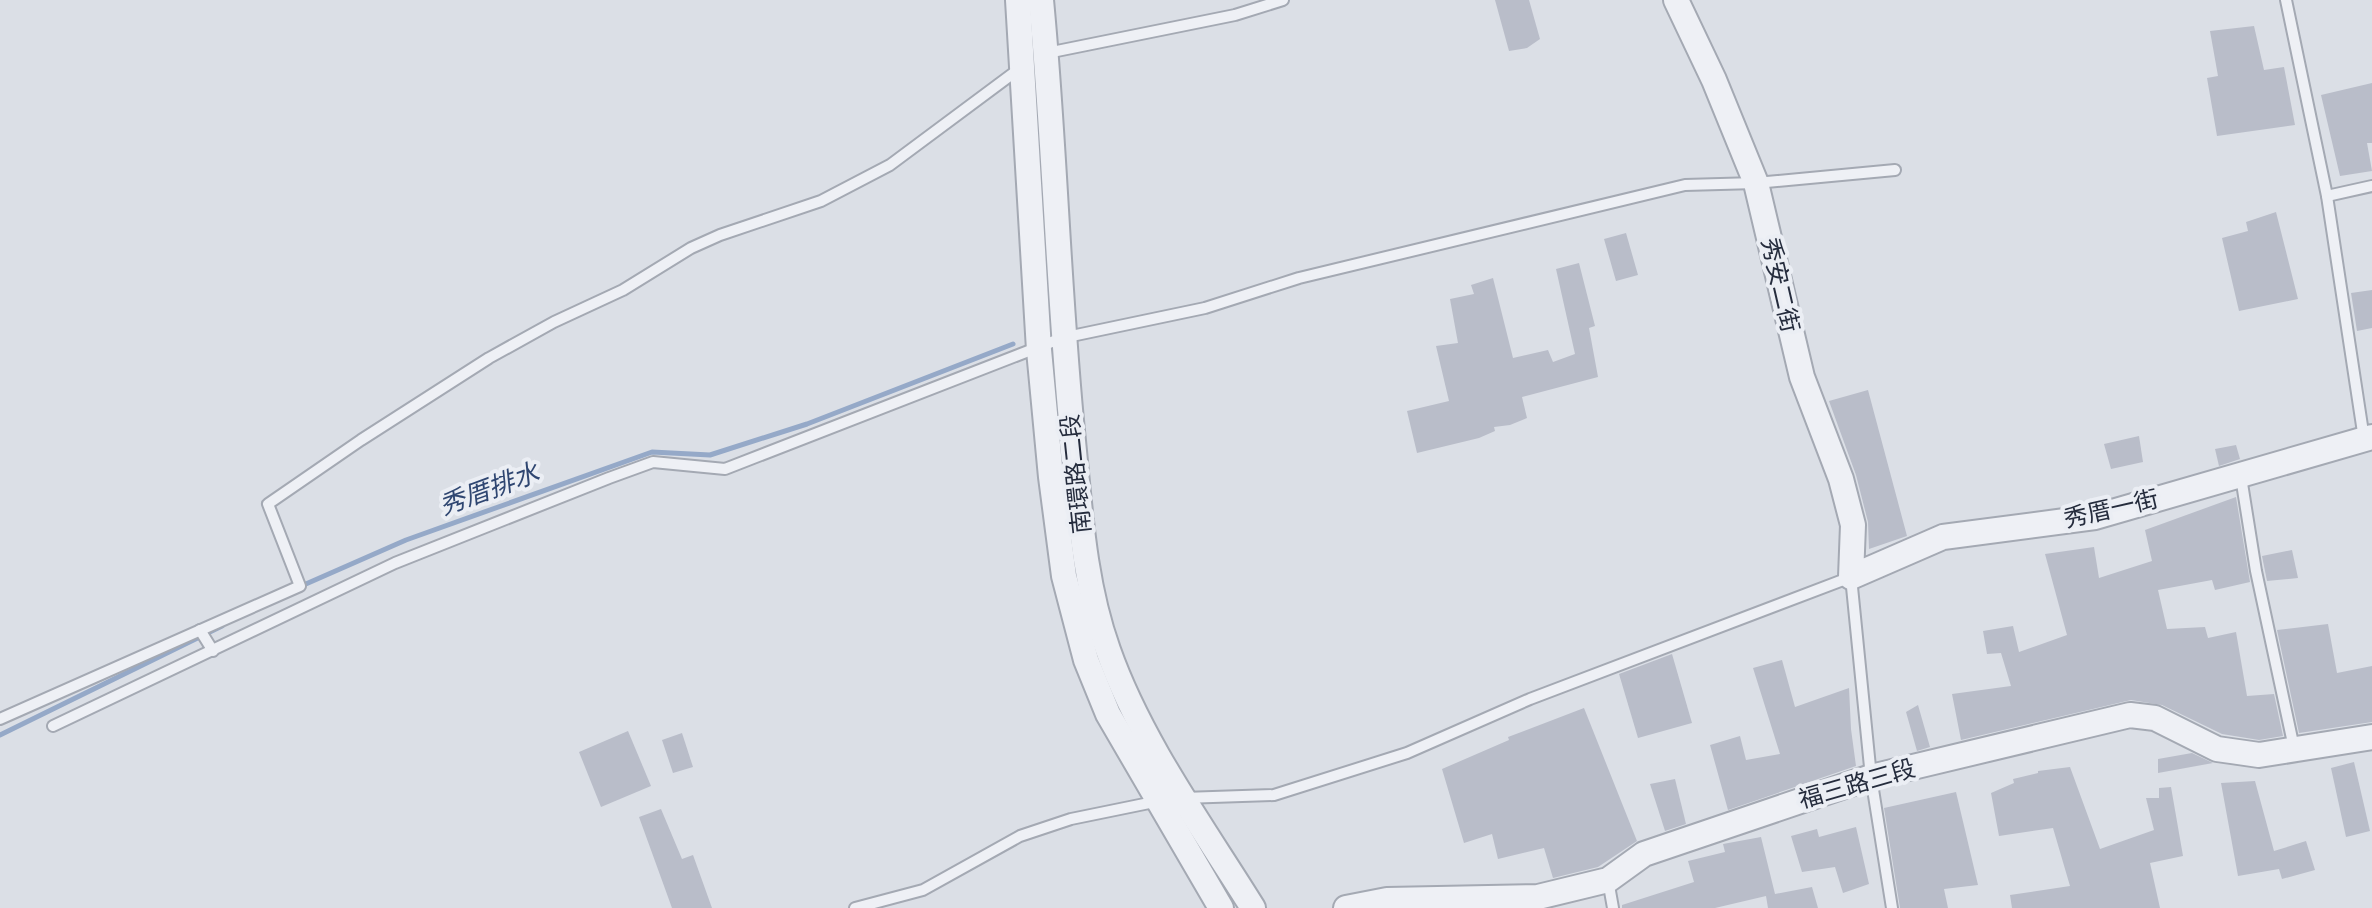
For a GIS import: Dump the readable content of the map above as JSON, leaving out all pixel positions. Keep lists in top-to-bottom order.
{
  "streets": {
    "street": [
      "秀安二街",
      "南環路二段",
      "秀厝一街",
      "福三路三段"
    ]
  },
  "crossings": [
    ["秀安二街", "秀厝一街"]
  ],
  "water": ["秀厝排水"]
}
